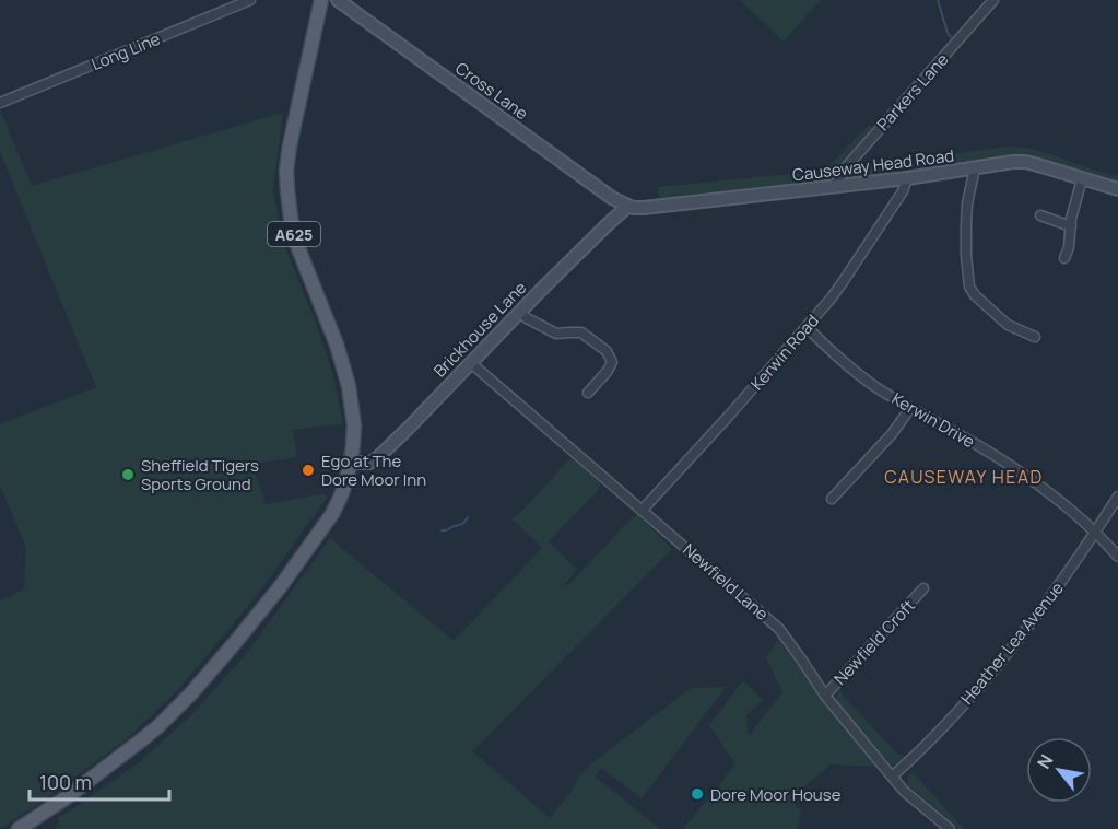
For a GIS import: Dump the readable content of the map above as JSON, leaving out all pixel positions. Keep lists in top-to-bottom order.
{
  "streets": {
    "main road": ["A625"],
    "street": [
      "Long Line",
      "Cross Lane",
      "Parkers Lane",
      "Causeway Head Road",
      "Brickhouse Lane",
      "Kerwin Road",
      "Kerwin Drive",
      "Newfield Lane",
      "Newfield Croft",
      "Heather Lea Avenue"
    ]
  },
  "crossings": [
    ["Cross Lane", "Causeway Head Road"],
    ["Cross Lane", "Brickhouse Lane"],
    ["Parkers Lane", "Causeway Head Road"],
    ["Causeway Head Road", "Brickhouse Lane"],
    ["Causeway Head Road", "Kerwin Road"],
    ["A625", "Brickhouse Lane"],
    ["Brickhouse Lane", "Newfield Lane"],
    ["Kerwin Road", "Kerwin Drive"],
    ["Kerwin Road", "Newfield Lane"],
    ["Kerwin Drive", "Heather Lea Avenue"],
    ["Newfield Lane", "Newfield Croft"],
    ["Newfield Lane", "Heather Lea Avenue"]
  ],
  "districts": ["CAUSEWAY HEAD"],
  "places": ["Ego at The Dore Moor Inn", "Sheffield Tigers Sports Ground", "Dore Moor House"],
  "scale_bar": "100 m",
  "north": "top left"
}
